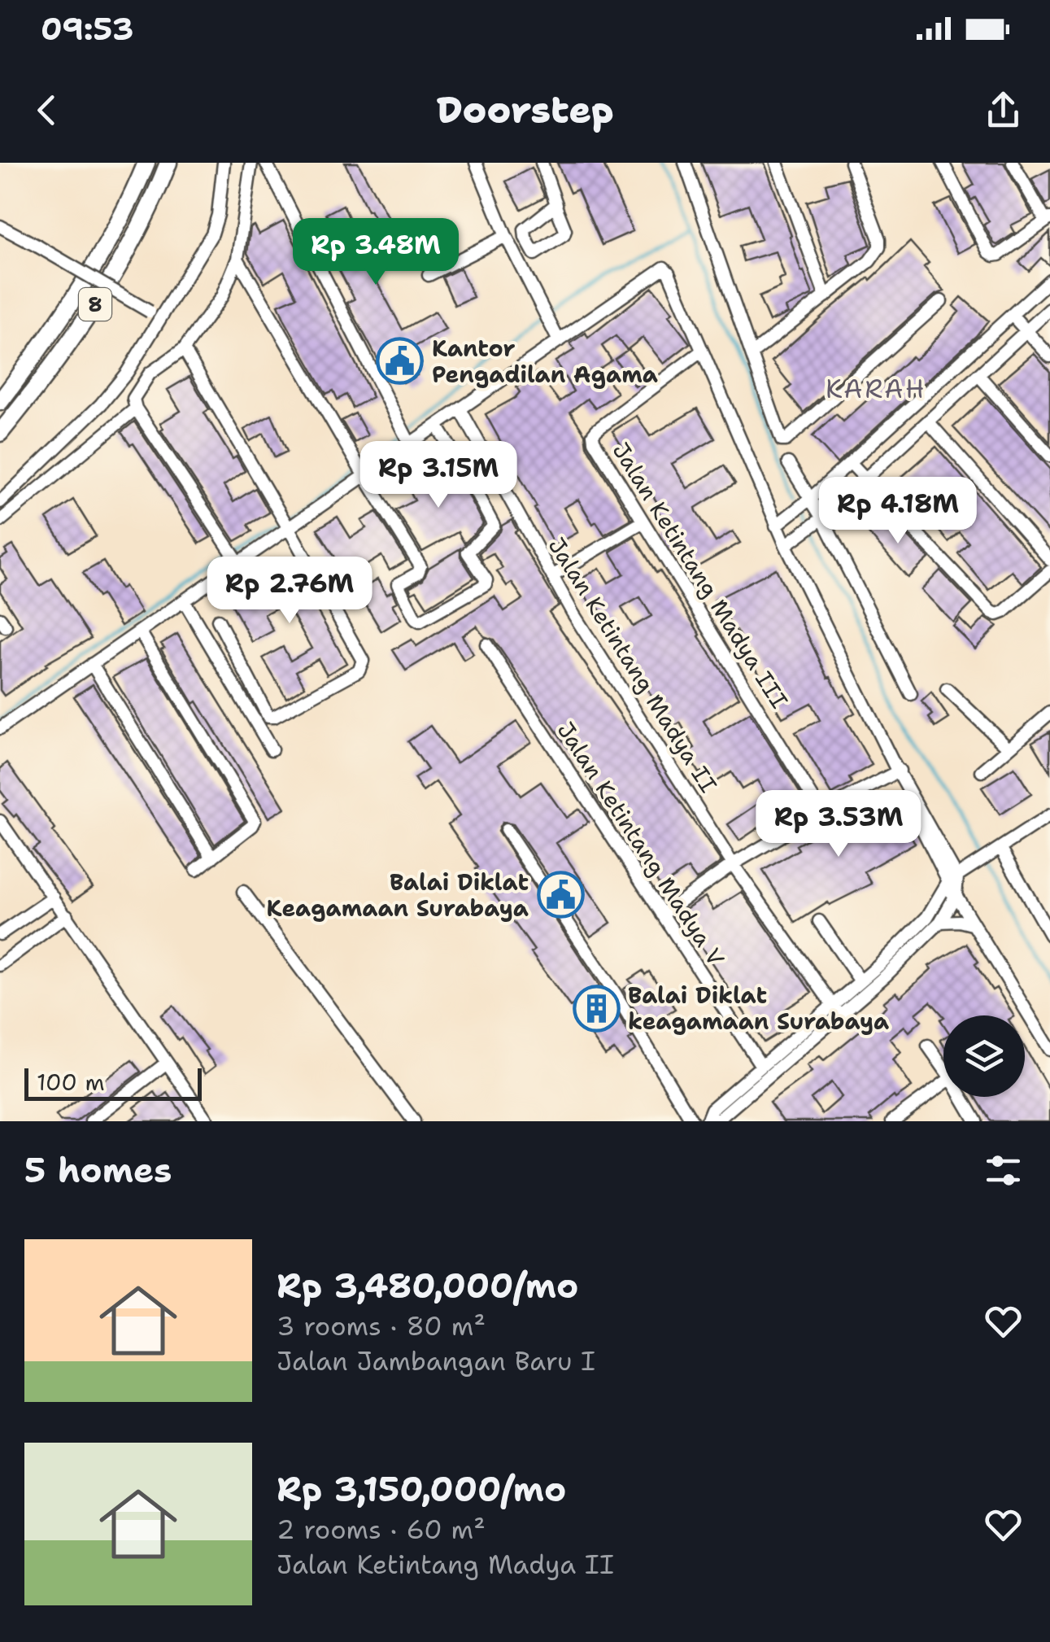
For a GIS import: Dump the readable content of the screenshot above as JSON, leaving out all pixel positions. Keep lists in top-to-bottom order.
{
  "streets": {
    "highway": ["8"],
    "street": ["Jalan Ketintang Madya III", "Jalan Ketintang Madya II", "Jalan Ketintang Madya V"]
  },
  "districts": ["KARAH"],
  "places": {
    "public building": ["Kantor Pengadilan Agama", "Balai Diklat Keagamaan Surabaya"],
    "building": ["Balai Diklat keagamaan Surabaya"]
  },
  "scale_bar": "100 m",
  "page": {
    "status": "09:53",
    "header": "Doorstep",
    "price": [
      "Rp 3.48M",
      "Rp 3.15M",
      "Rp 4.18M",
      "Rp 2.76M",
      "Rp 3.53M"
    ],
    "scale": "100 m",
    "heading": "5 homes",
    "list": [
      {
        "name": "Rp 3,480,000/mo",
        "note": "3 rooms · 80 m² · Jalan Jambangan Baru I"
      },
      {
        "name": "Rp 3,150,000/mo",
        "note": "2 rooms · 60 m² · Jalan Ketintang Madya II"
      }
    ]
  }
}
